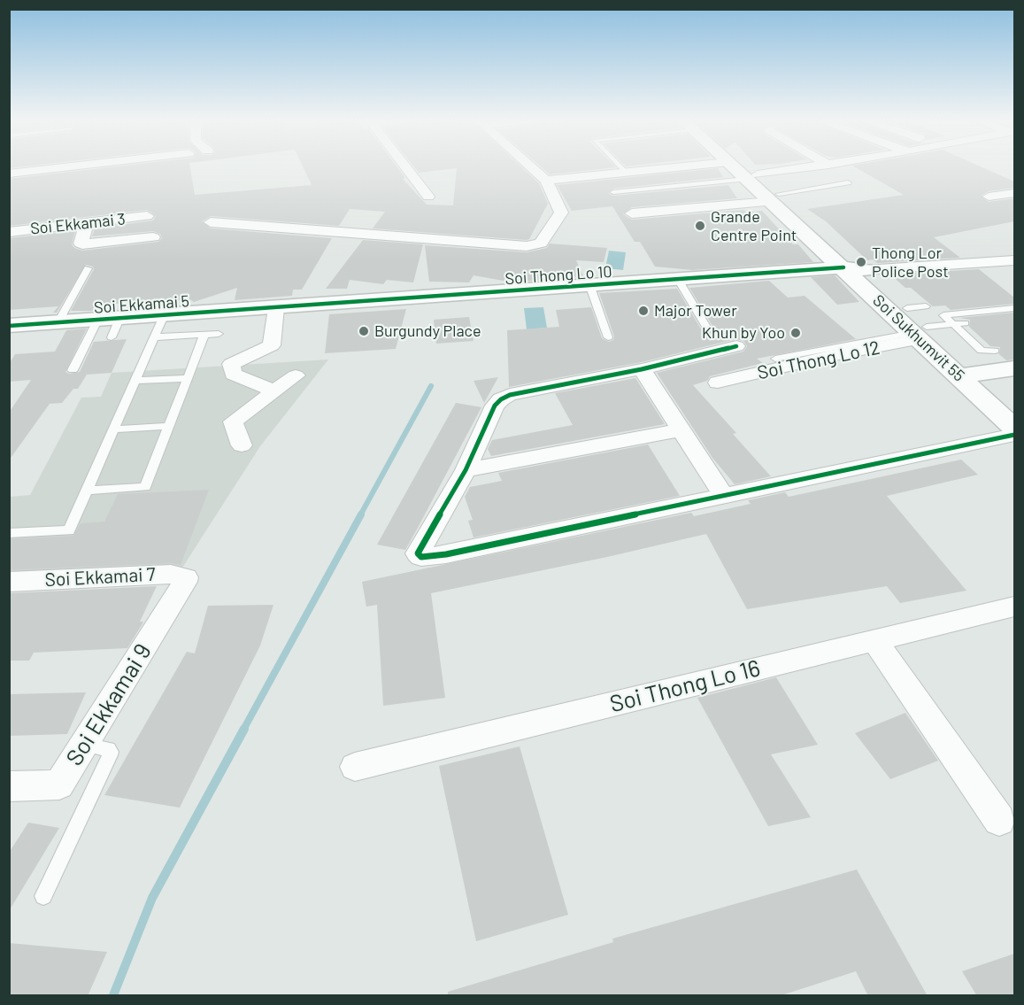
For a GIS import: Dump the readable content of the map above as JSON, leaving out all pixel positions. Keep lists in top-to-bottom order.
{
  "streets": {
    "main road": ["Soi Thong Lo 10", "Soi Ekkamai 5", "Soi Sukhumvit 55"],
    "street": [
      "Soi Ekkamai 3",
      "Soi Thong Lo 12",
      "Soi Ekkamai 7",
      "Soi Thong Lo 16",
      "Soi Ekkamai 9"
    ]
  },
  "crossings": [
    ["Soi Thong Lo 10", "Soi Ekkamai 5"],
    ["Soi Thong Lo 10", "Soi Sukhumvit 55"],
    ["Soi Sukhumvit 55", "Soi Thong Lo 12"],
    ["Soi Ekkamai 7", "Soi Ekkamai 9"]
  ],
  "places": [
    "Grande Centre Point",
    "Thong Lor Police Post",
    "Major Tower",
    "Burgundy Place",
    "Khun by Yoo"
  ]
}
